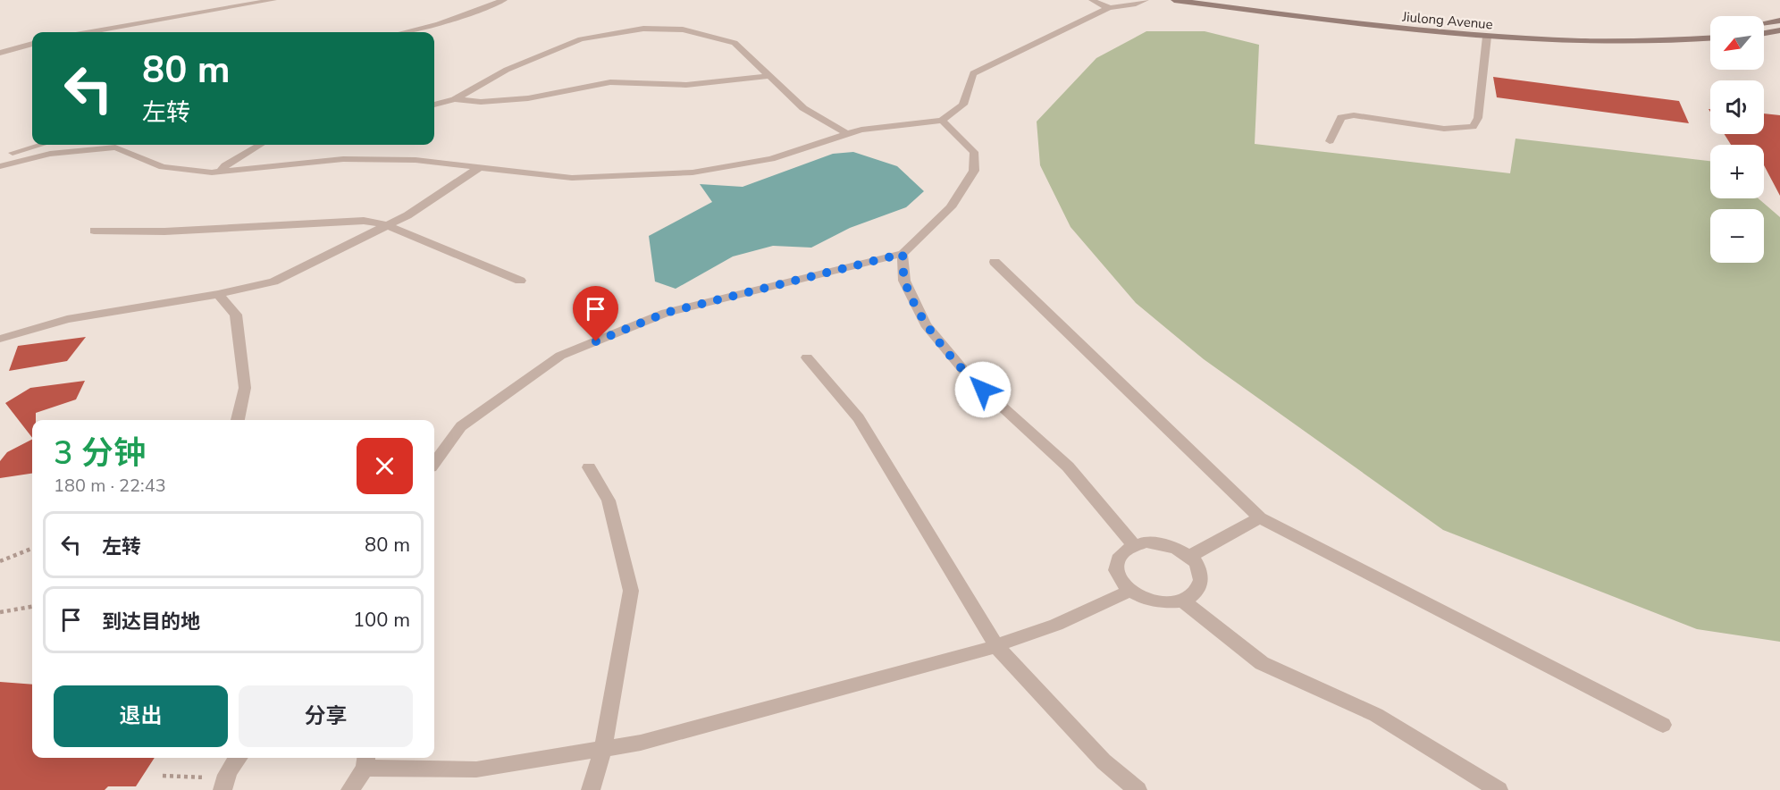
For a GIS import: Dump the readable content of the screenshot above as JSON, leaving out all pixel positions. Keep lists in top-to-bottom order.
{
  "streets": {
    "main road": ["Jiulong Avenue"]
  },
  "north": "bottom left",
  "page": {
    "map_buttons": ["+", "−"],
    "turn": ["80 m", "左转"],
    "heading": ["3 分钟", "180 m · 22:43"],
    "list": [
      {
        "name": "左转",
        "value": "80 m"
      },
      {
        "name": "到达目的地",
        "value": "100 m"
      }
    ],
    "buttons": ["退出", "分享"]
  }
}
